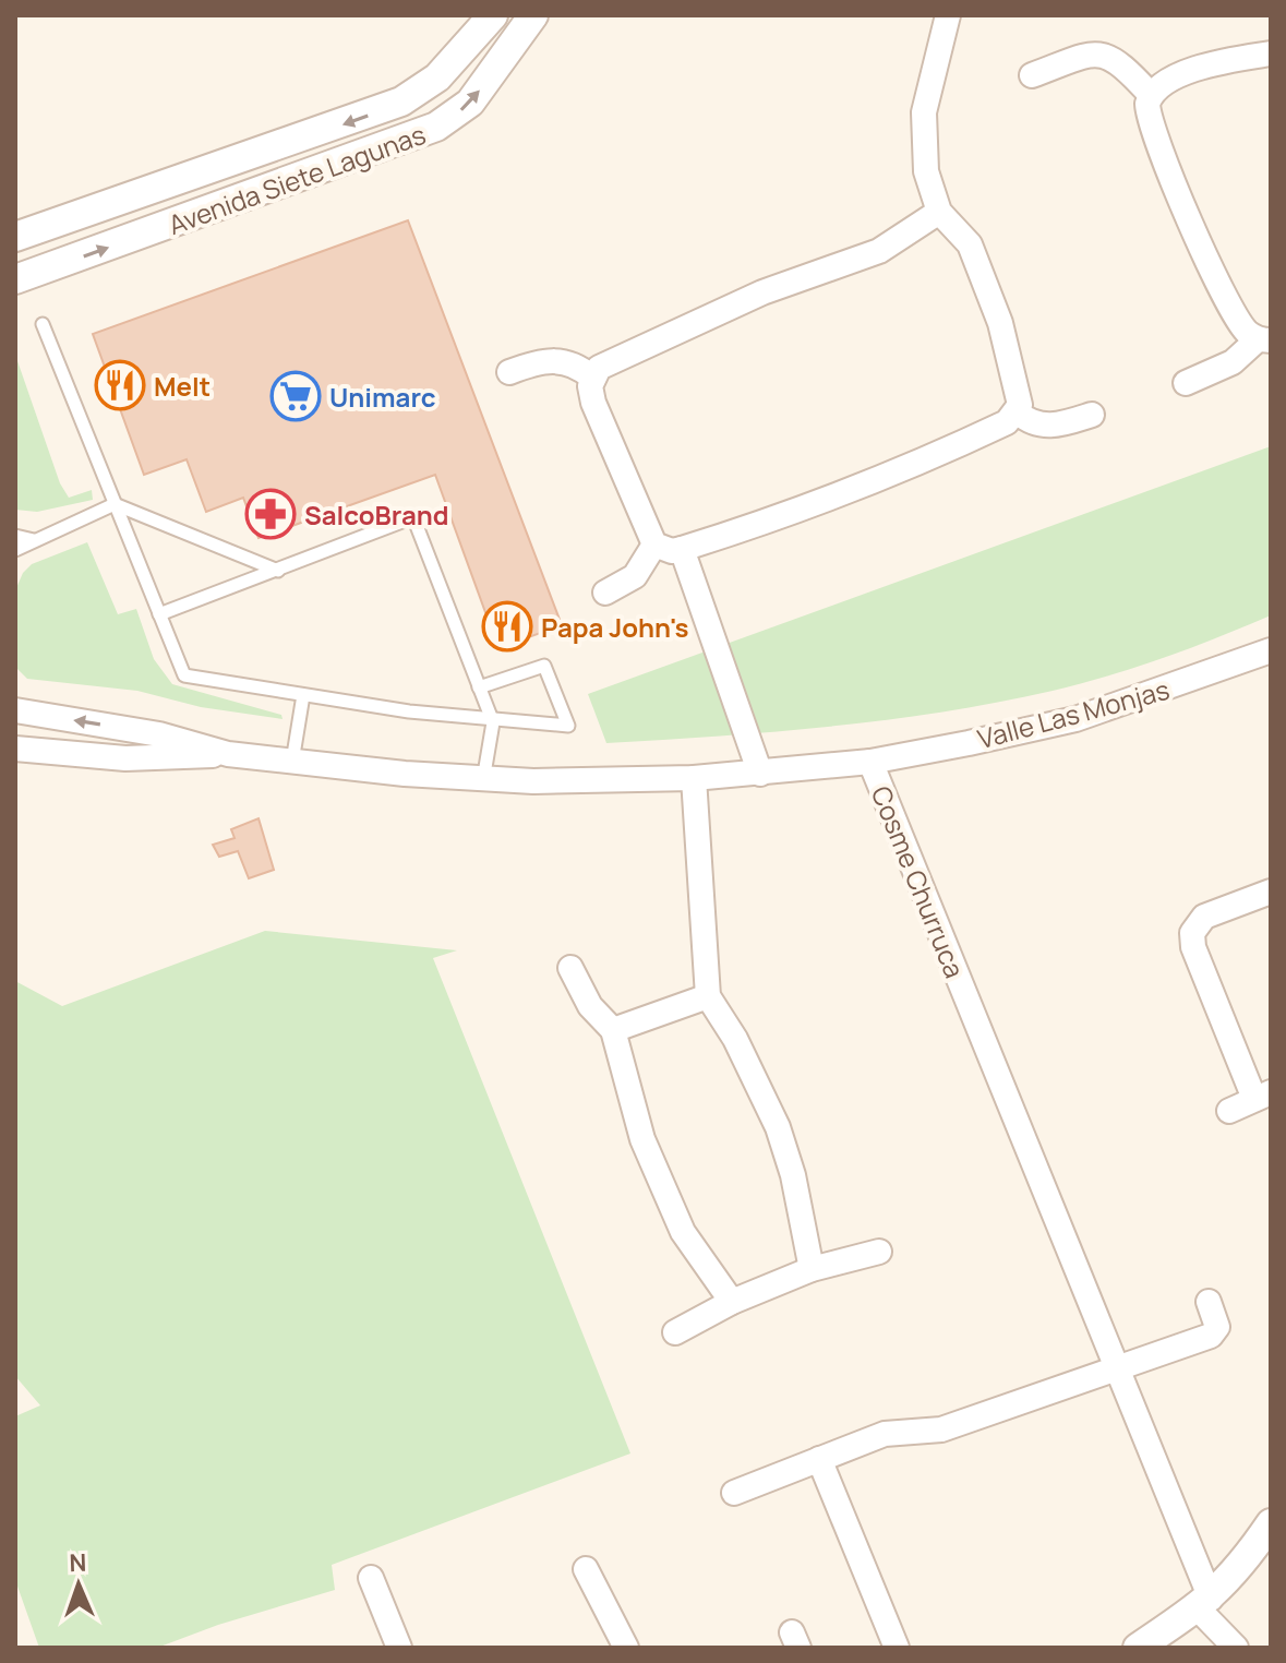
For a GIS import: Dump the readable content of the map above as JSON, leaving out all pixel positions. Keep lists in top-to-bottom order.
{
  "streets": {
    "street": ["Avenida Siete Lagunas", "Valle Las Monjas", "Cosme Churruca"]
  },
  "crossings": [
    ["Valle Las Monjas", "Cosme Churruca"]
  ],
  "places": {
    "restaurant": ["Melt", "Papa John's"],
    "supermarket": ["Unimarc"],
    "pharmacy": ["SalcoBrand"]
  },
  "north": "top"
}
